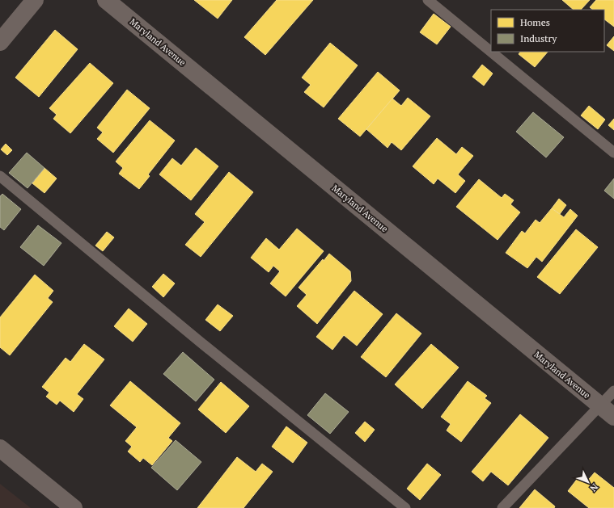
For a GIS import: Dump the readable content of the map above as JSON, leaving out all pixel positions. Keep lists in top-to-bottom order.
{
  "streets": {
    "street": ["Maryland Avenue"]
  },
  "legend": ["Homes", "Industry"],
  "north": "bottom right"
}
